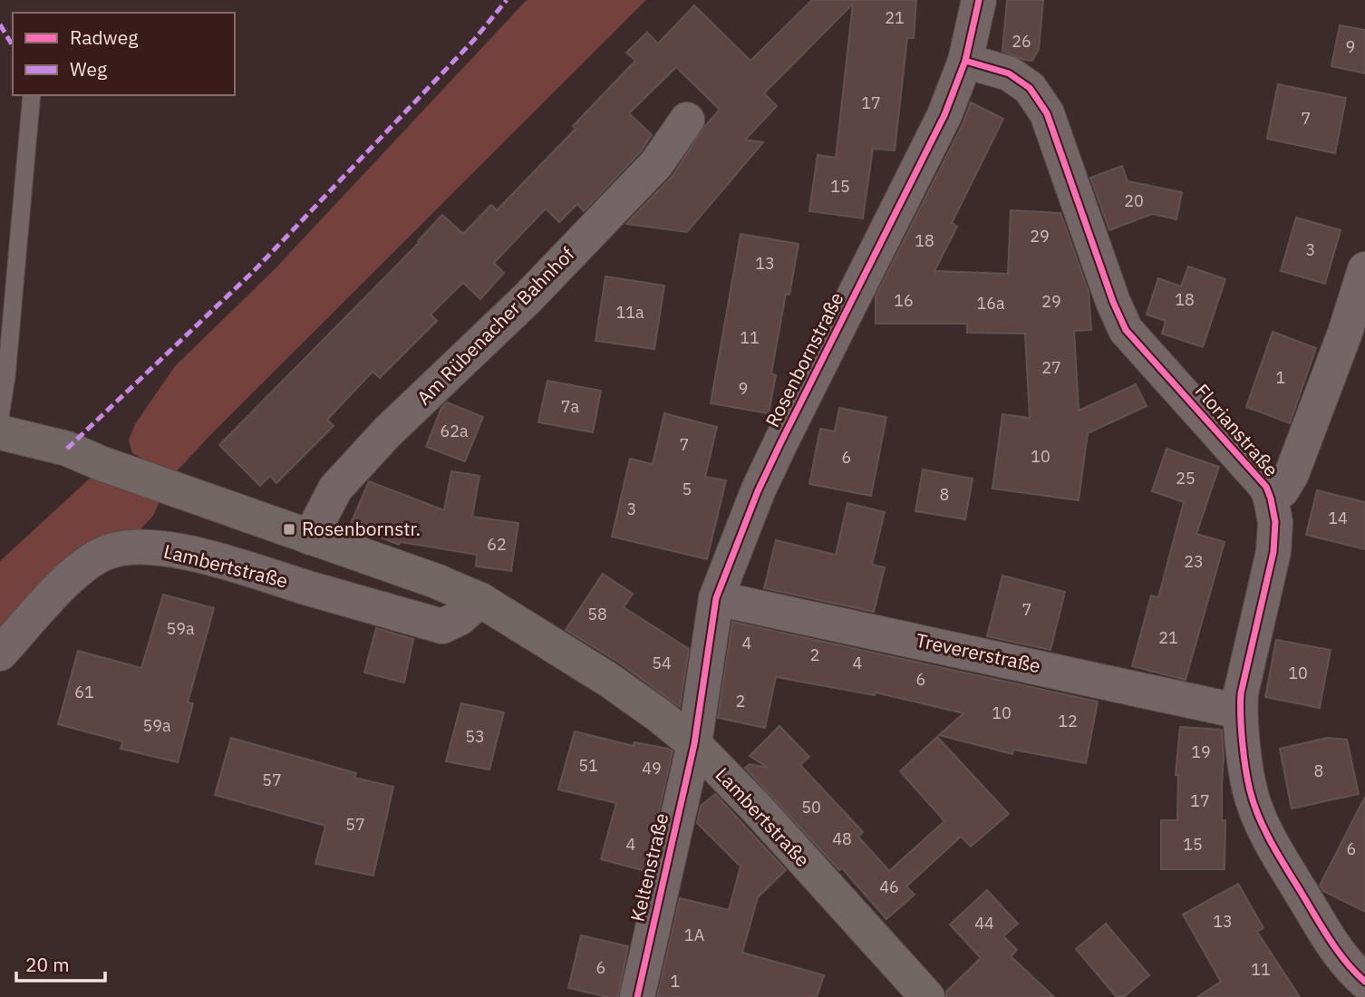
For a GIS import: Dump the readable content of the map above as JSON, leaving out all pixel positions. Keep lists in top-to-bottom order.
{
  "streets": {
    "main road": ["Lambertstraße"],
    "street": [
      "Am Rübenacher Bahnhof",
      "Rosenbornstraße",
      "Florianstraße",
      "Trevererstraße",
      "Keltenstraße"
    ]
  },
  "crossings": [
    ["Am Rübenacher Bahnhof", "Lambertstraße"],
    ["Rosenbornstraße", "Florianstraße"],
    ["Rosenbornstraße", "Lambertstraße"],
    ["Rosenbornstraße", "Trevererstraße"],
    ["Rosenbornstraße", "Keltenstraße"],
    ["Florianstraße", "Trevererstraße"],
    ["Lambertstraße", "Keltenstraße"]
  ],
  "places": {
    "transit": ["Rosenbornstr."]
  },
  "house_numbers": [
    "21",
    "26",
    "9",
    "17",
    "7",
    "15",
    "20",
    "29",
    "18",
    "3",
    "13",
    "18",
    "16",
    "29",
    "16a",
    "11a",
    "11",
    "27",
    "1",
    "9",
    "7a",
    "62a",
    "7",
    "10",
    "6",
    "25",
    "5",
    "8",
    "3",
    "14",
    "62",
    "23",
    "7",
    "58",
    "59a",
    "21",
    "4",
    "2",
    "54",
    "4",
    "10",
    "6",
    "61",
    "2",
    "10",
    "12",
    "59a",
    "53",
    "19",
    "51",
    "49",
    "8",
    "57",
    "17",
    "50",
    "57",
    "48",
    "4",
    "15",
    "6",
    "46",
    "13",
    "44",
    "1A",
    "6",
    "11",
    "1"
  ],
  "legend": ["Radweg", "Weg"],
  "scale_bar": "20 m"
}
